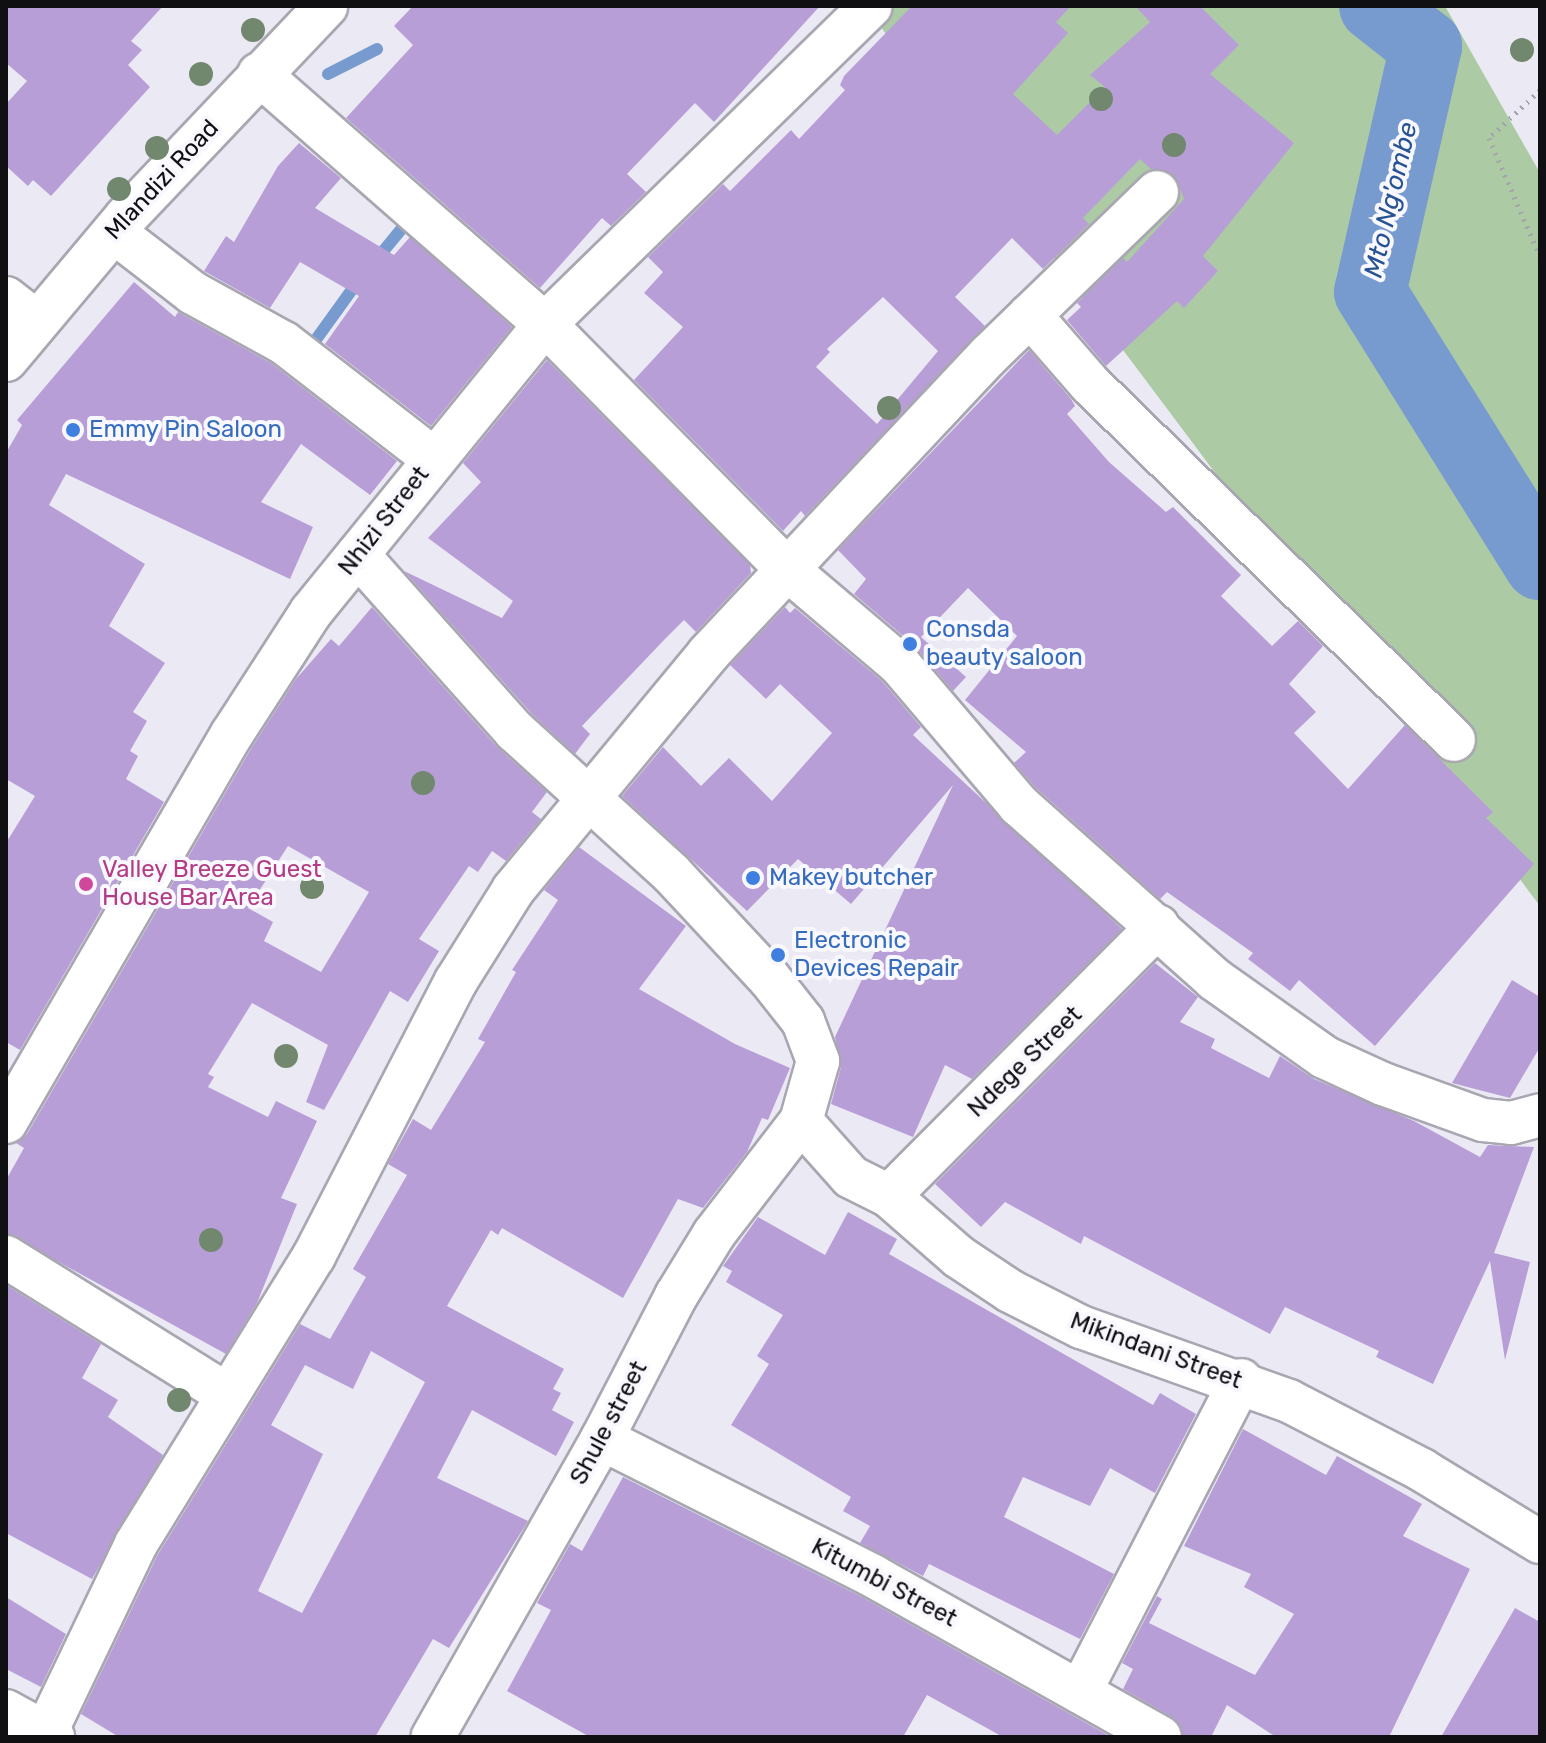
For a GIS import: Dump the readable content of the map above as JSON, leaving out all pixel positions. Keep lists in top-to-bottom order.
{
  "streets": {
    "street": [
      "Mlandizi Road",
      "Nhizi Street",
      "Ndege Street",
      "Mikindani Street",
      "Shule street",
      "Kitumbi Street"
    ]
  },
  "crossings": [
    ["Ndege Street", "Mikindani Street"],
    ["Mikindani Street", "Shule street"],
    ["Shule street", "Kitumbi Street"]
  ],
  "water": ["Mto Ng'ombe"],
  "places": [
    "Emmy Pin Saloon",
    "Consda beauty saloon",
    "Makey butcher",
    "Valley Breeze Guest House Bar Area",
    "Electronic Devices Repair"
  ]
}
